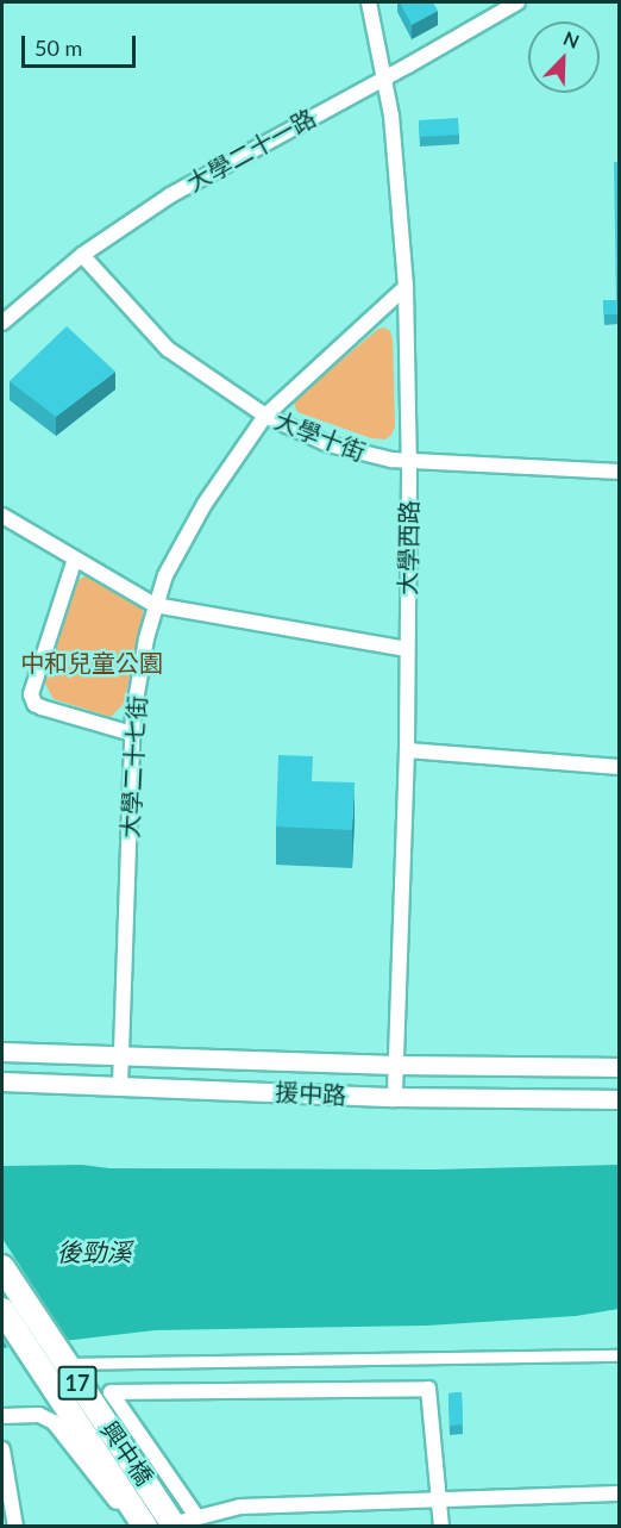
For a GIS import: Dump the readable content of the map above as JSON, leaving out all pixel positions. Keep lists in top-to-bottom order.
{
  "streets": {
    "main road": ["17", "興中橋"],
    "street": [
      "大學二十一路",
      "大學十街",
      "大學西路",
      "大學二十七街",
      "援中路"
    ]
  },
  "crossings": [
    ["大學二十一路", "大學十街"],
    ["大學二十一路", "大學西路"],
    ["大學十街", "大學西路"],
    ["大學十街", "大學二十七街"],
    ["大學西路", "大學二十七街"],
    ["大學西路", "援中路"],
    ["大學二十七街", "援中路"]
  ],
  "water": ["後勁溪"],
  "parks": ["中和兒童公園"],
  "scale_bar": "50 m",
  "north": "top right"
}
